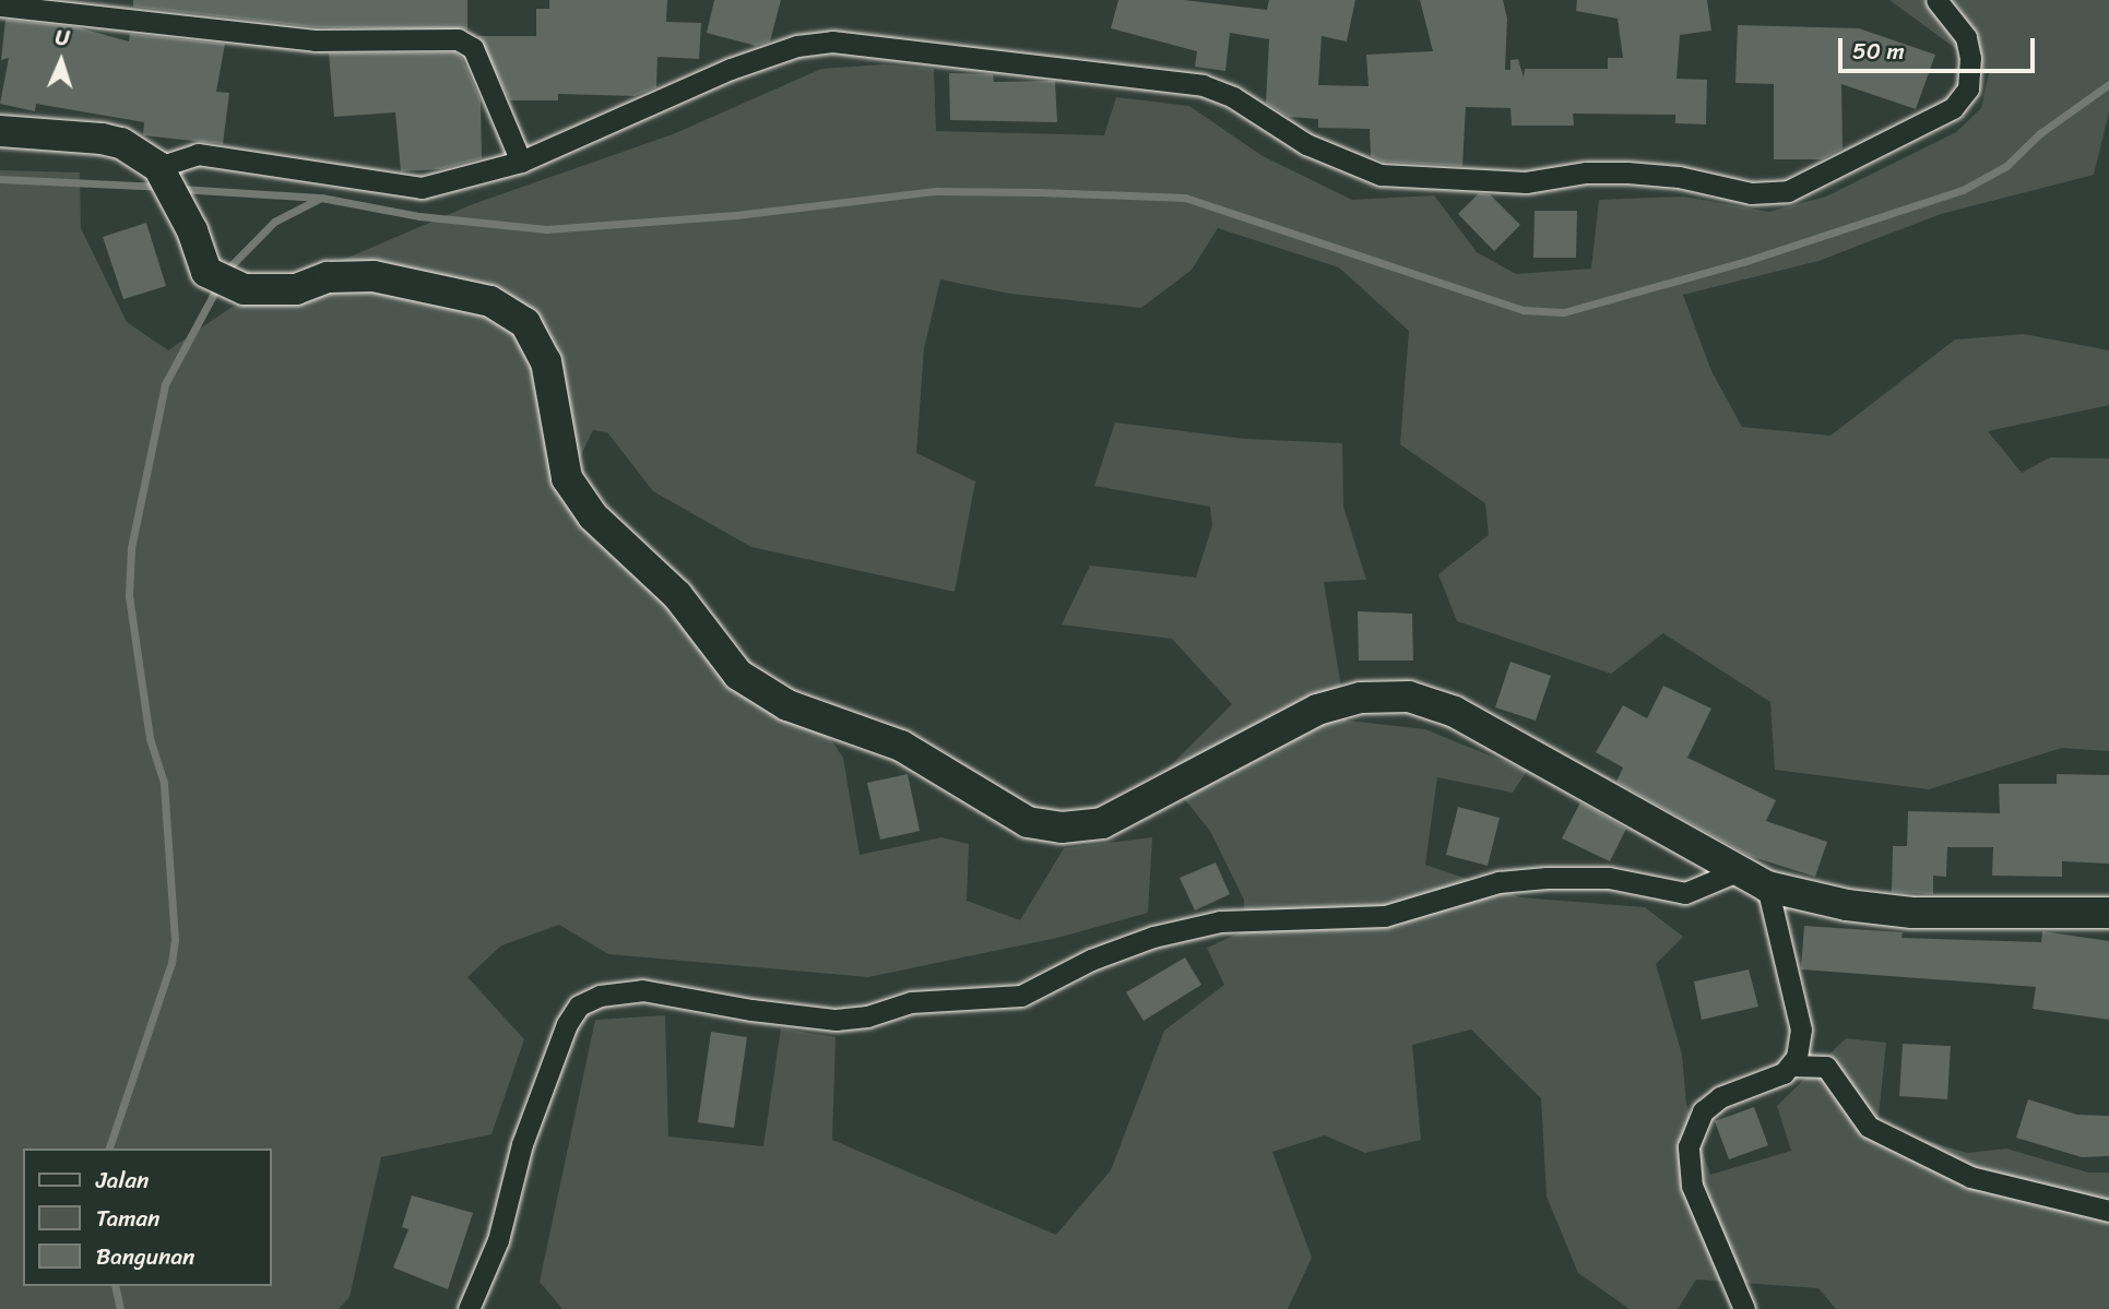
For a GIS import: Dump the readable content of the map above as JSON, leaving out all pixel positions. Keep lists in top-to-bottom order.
{
  "legend": ["Jalan", "Taman", "Bangunan"],
  "scale_bar": "50 m",
  "north": "top"
}
